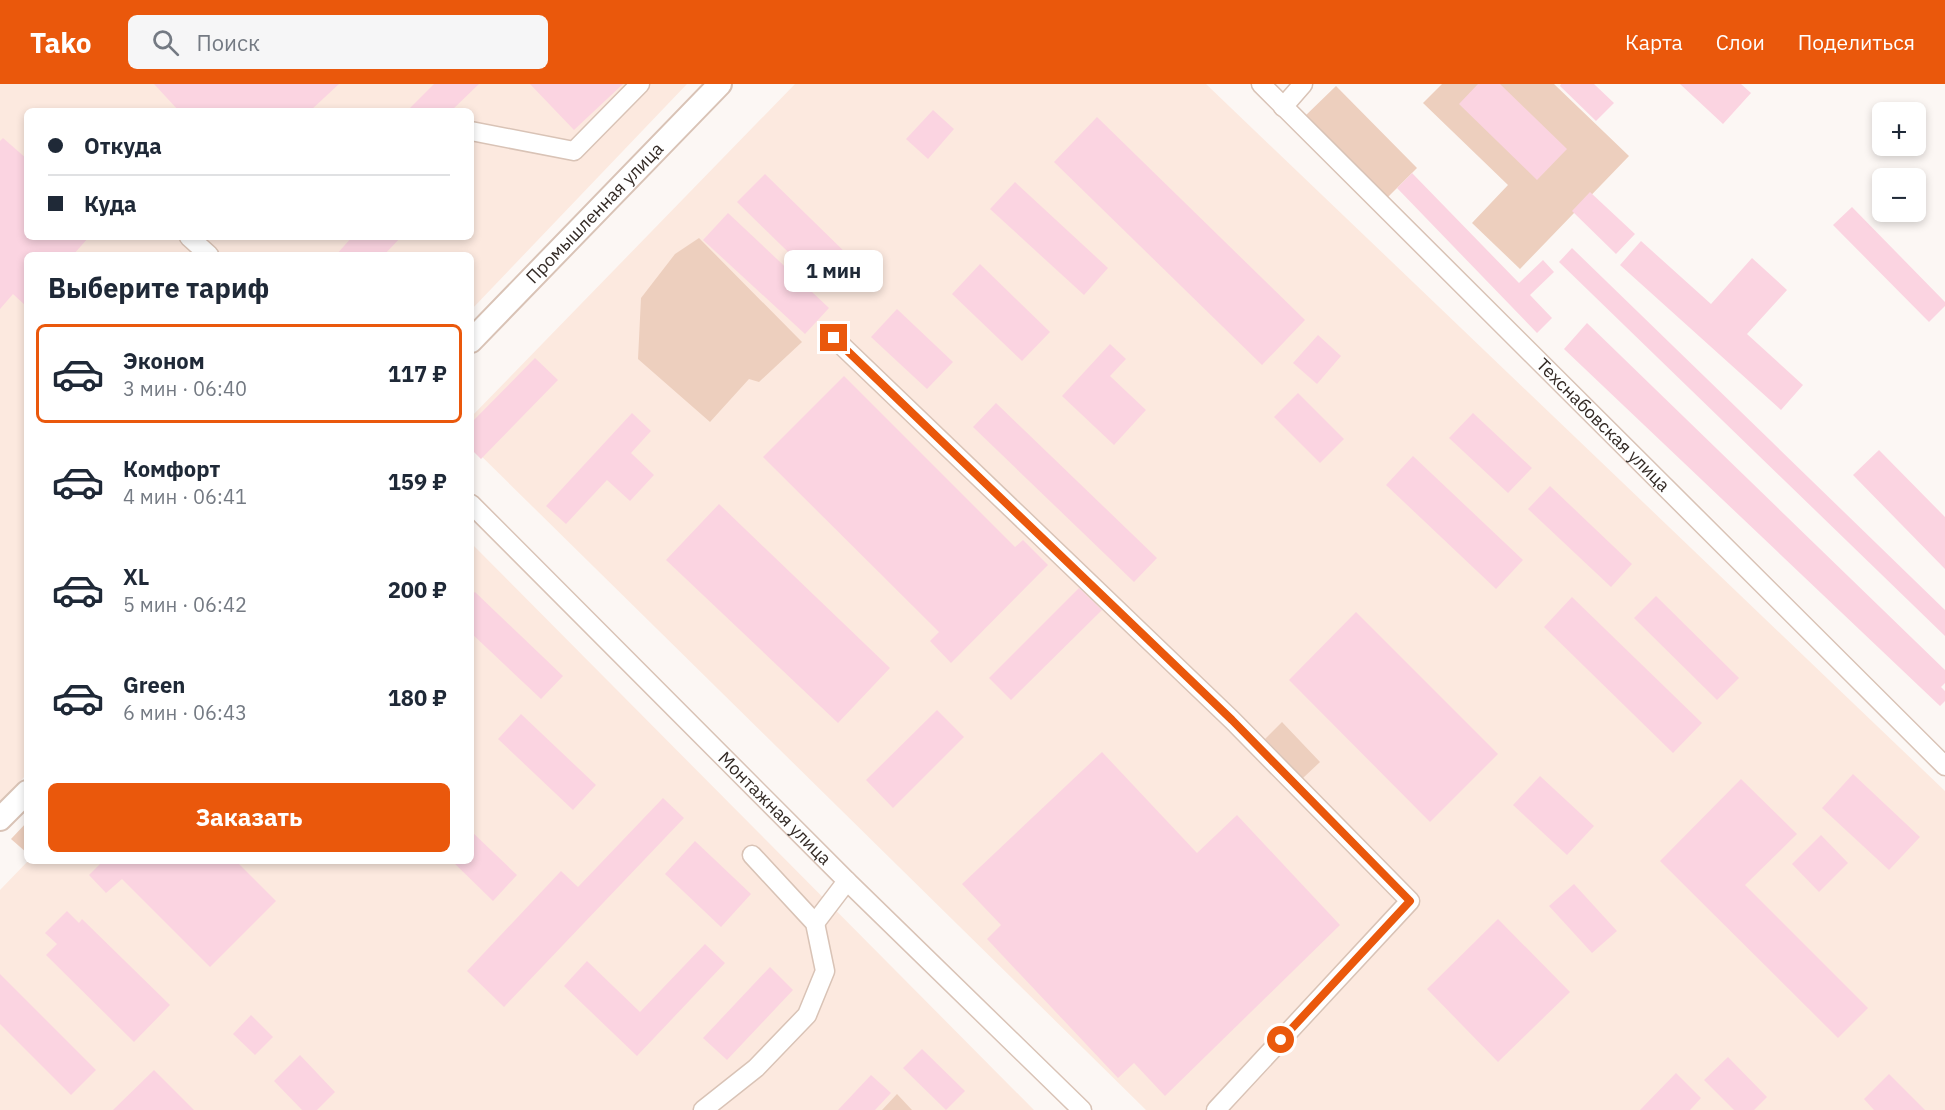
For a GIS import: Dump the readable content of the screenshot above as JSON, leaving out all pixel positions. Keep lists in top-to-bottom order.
{
  "streets": {
    "main road": ["Промышленная улица"],
    "street": ["Техснабовская улица", "Монтажная улица"]
  },
  "page": {
    "header": "Tako",
    "search": "Поиск",
    "nav": ["Карта", "Слои", "Поделиться"],
    "map_buttons": ["+", "−"],
    "banner": ["Откуда", "Куда"],
    "bubble": "1 мин",
    "heading": "Выберите тариф",
    "list": [
      {
        "name": "Эконом",
        "note": "3 мин · 06:40",
        "value": "117 ₽"
      },
      {
        "name": "Комфорт",
        "note": "4 мин · 06:41",
        "value": "159 ₽"
      },
      {
        "name": "XL",
        "note": "5 мин · 06:42",
        "value": "200 ₽"
      },
      {
        "name": "Green",
        "note": "6 мин · 06:43",
        "value": "180 ₽"
      }
    ],
    "buttons": "Заказать"
  }
}
